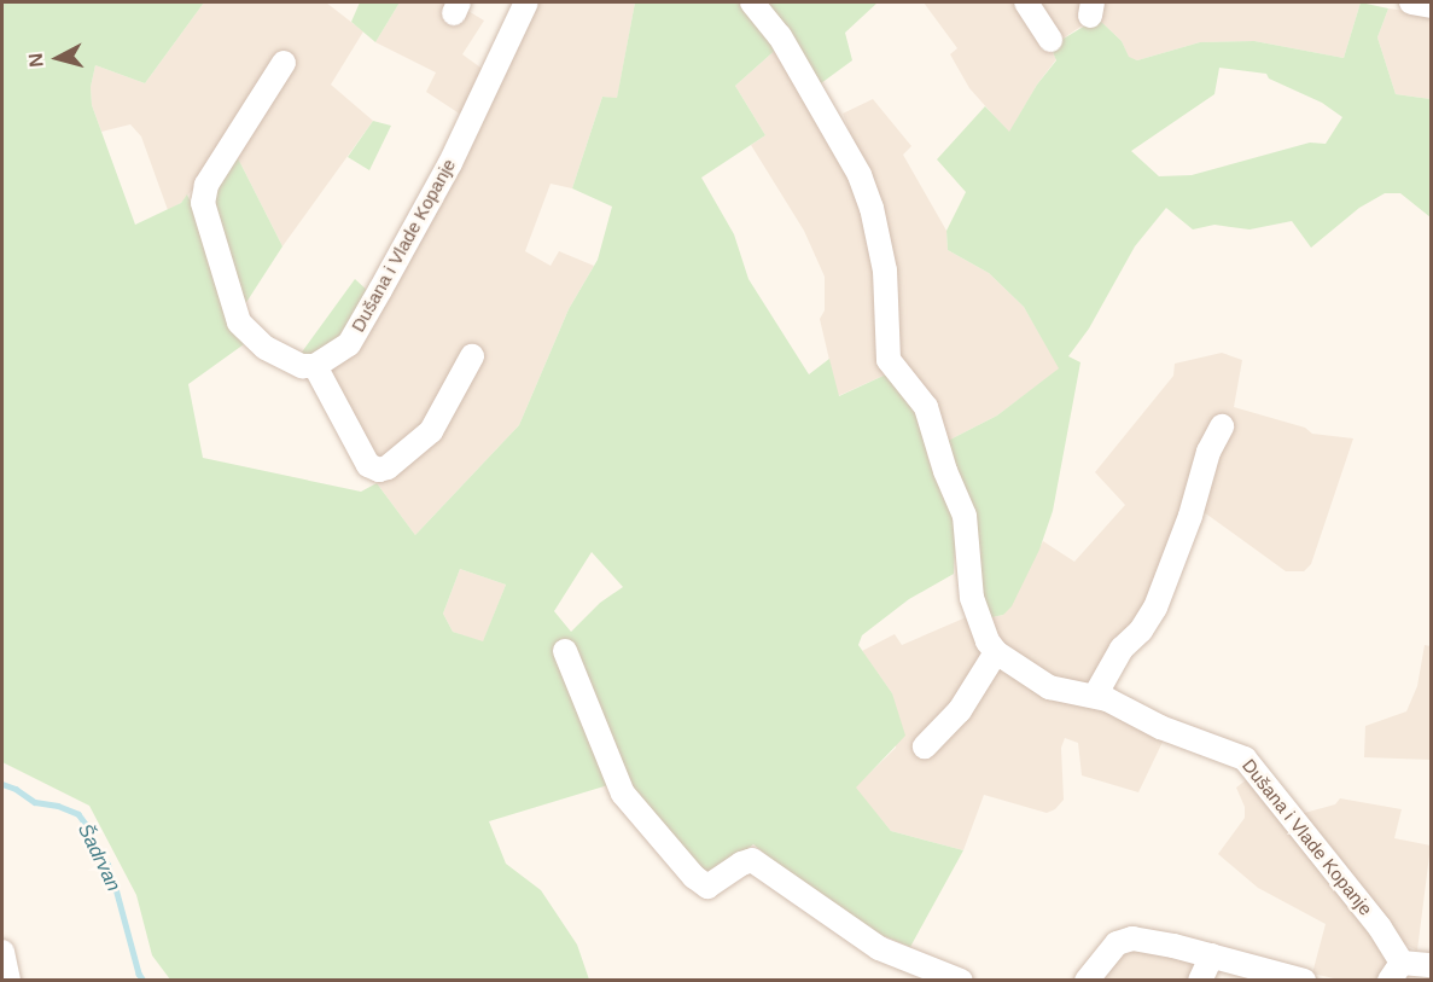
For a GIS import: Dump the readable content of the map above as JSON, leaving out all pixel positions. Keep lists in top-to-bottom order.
{
  "streets": {
    "street": ["Dušana i Vlade Kopanje"]
  },
  "water": ["Šadrvan"],
  "north": "left"
}
